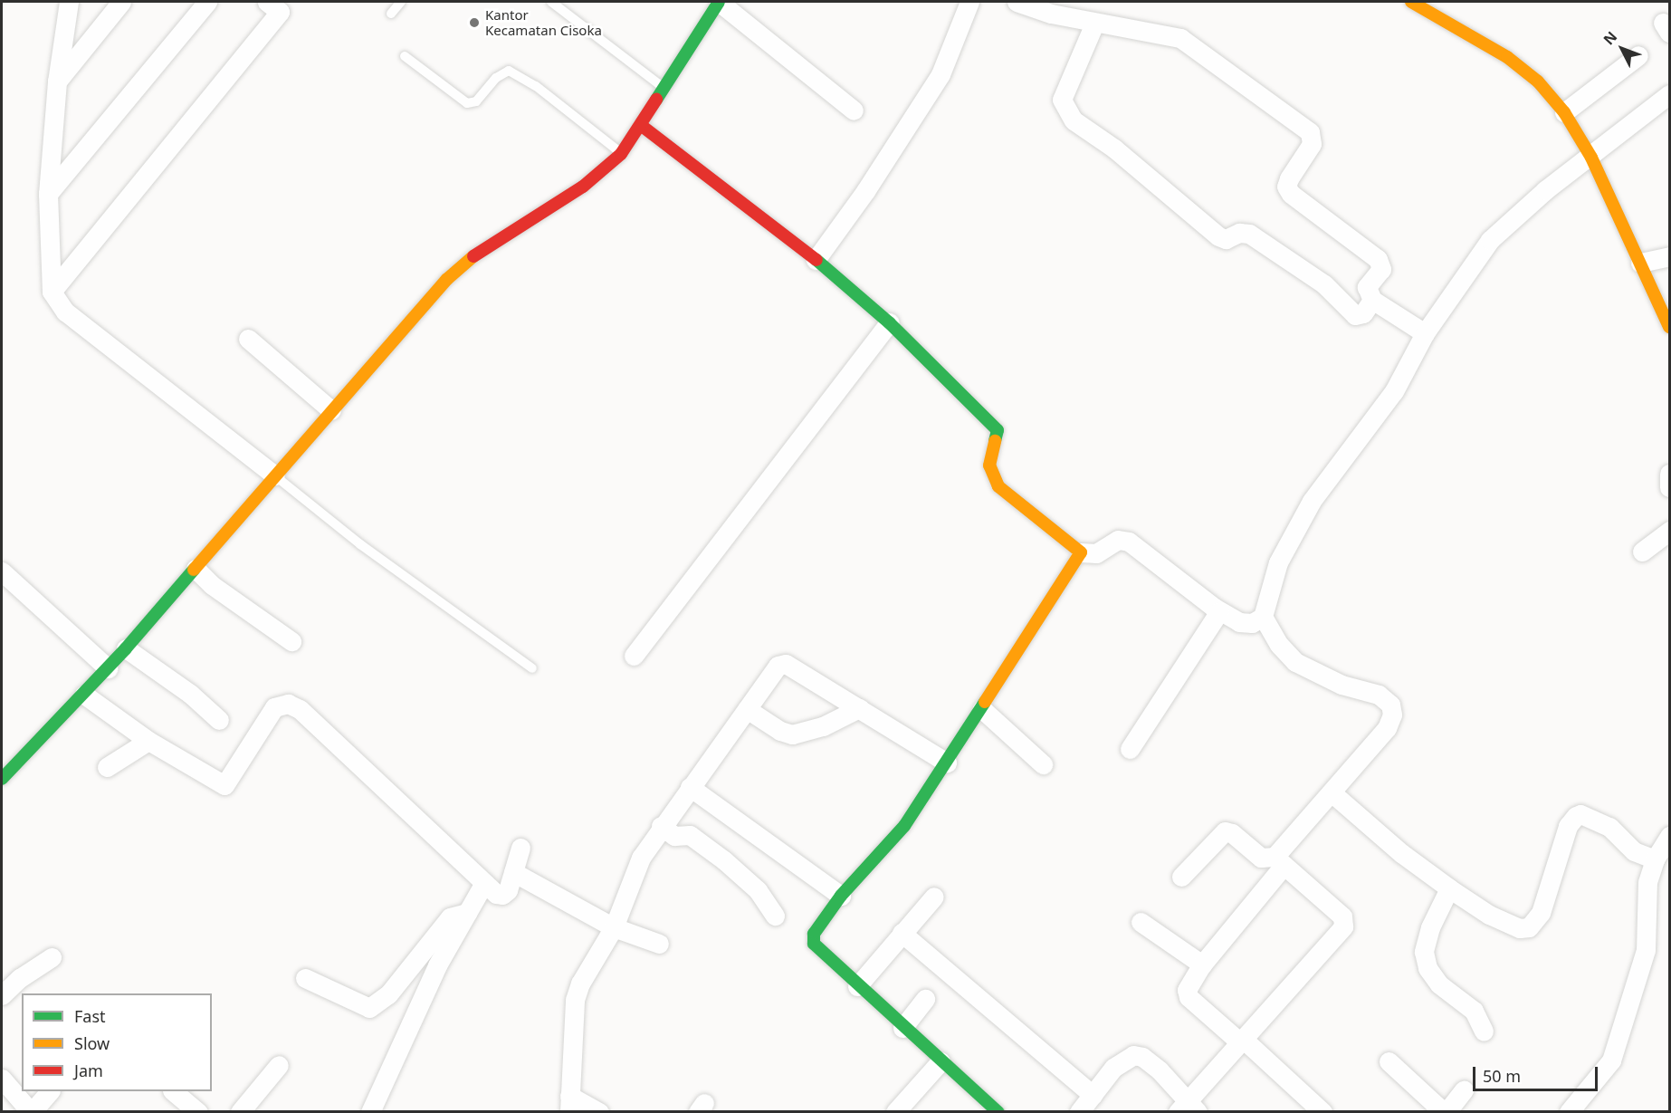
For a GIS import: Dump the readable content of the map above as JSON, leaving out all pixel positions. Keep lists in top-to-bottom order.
{
  "places": ["Kantor Kecamatan Cisoka"],
  "legend": ["Fast", "Slow", "Jam"],
  "scale_bar": "50 m",
  "north": "top left"
}
